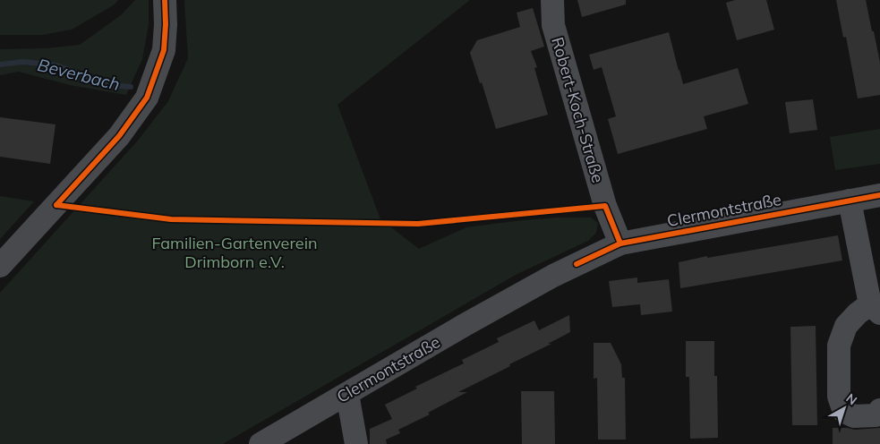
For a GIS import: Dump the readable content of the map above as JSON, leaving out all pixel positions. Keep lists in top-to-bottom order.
{
  "streets": {
    "street": ["Robert-Koch-Straße", "Clermontstraße"]
  },
  "crossings": [
    ["Robert-Koch-Straße", "Clermontstraße"]
  ],
  "water": ["Beverbach"],
  "parks": ["Familien-Gartenverein Drimborn e.V."],
  "north": "top right"
}
